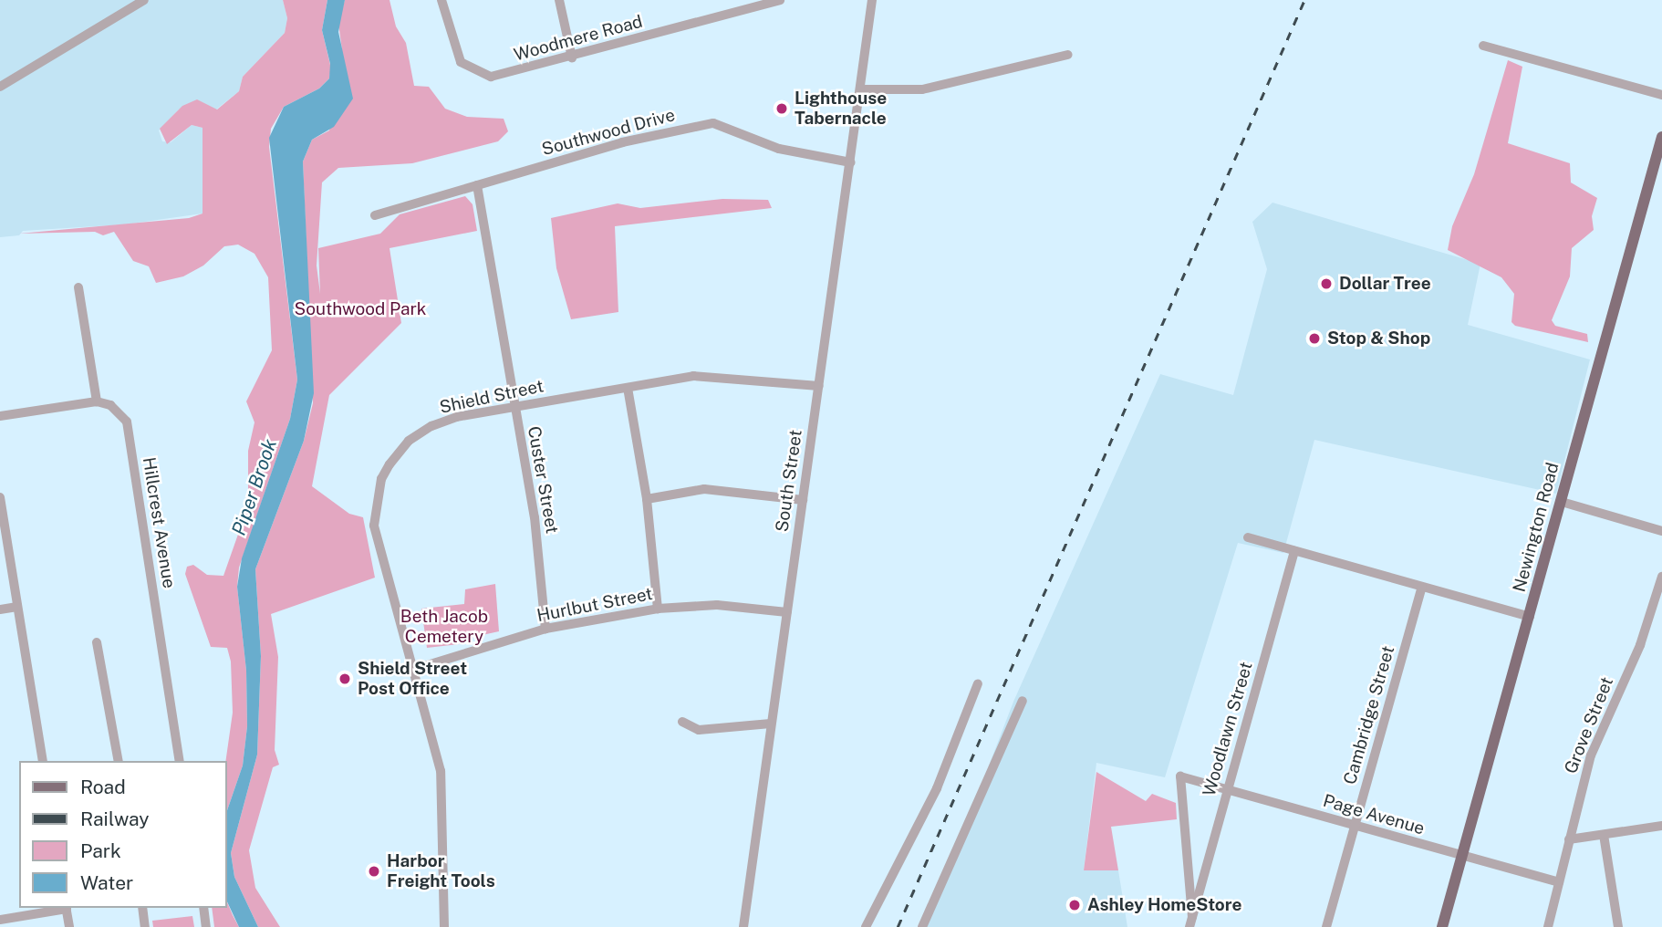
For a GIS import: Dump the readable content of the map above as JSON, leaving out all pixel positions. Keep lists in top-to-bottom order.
{
  "streets": {
    "main road": ["Newington Road"],
    "street": [
      "Woodmere Road",
      "Southwood Drive",
      "Shield Street",
      "Custer Street",
      "South Street",
      "Hillcrest Avenue",
      "Hurlbut Street",
      "Cambridge Street",
      "Grove Street",
      "Woodlawn Street",
      "Page Avenue"
    ]
  },
  "crossings": [
    ["Southwood Drive", "Custer Street"],
    ["Southwood Drive", "South Street"],
    ["Shield Street", "Custer Street"],
    ["Shield Street", "South Street"],
    ["Shield Street", "Hurlbut Street"],
    ["Custer Street", "Hurlbut Street"],
    ["South Street", "Hurlbut Street"],
    ["Newington Road", "Page Avenue"],
    ["Cambridge Street", "Page Avenue"],
    ["Grove Street", "Page Avenue"],
    ["Woodlawn Street", "Page Avenue"]
  ],
  "water": ["Piper Brook"],
  "parks": ["Southwood Park", "Beth Jacob Cemetery"],
  "places": [
    "Lighthouse Tabernacle",
    "Dollar Tree",
    "Stop & Shop",
    "Shield Street Post Office",
    "Harbor Freight Tools",
    "Ashley HomeStore"
  ],
  "legend": [
    "Road",
    "Railway",
    "Park",
    "Water"
  ]
}
